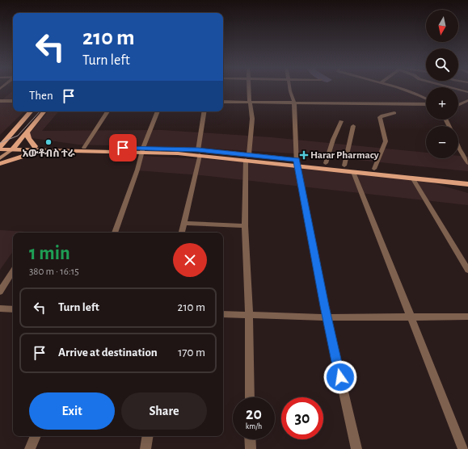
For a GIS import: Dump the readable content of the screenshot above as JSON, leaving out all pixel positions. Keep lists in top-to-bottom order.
{
  "places": {
    "other": ["አውቶብስ ተራ"],
    "health": ["Harar Pharmacy"]
  },
  "north": "bottom",
  "page": {
    "map_buttons": ["+", "−"],
    "turn": ["210 m", "Turn left"],
    "then": "Then",
    "heading": ["1 min", "380 m · 16:15"],
    "list": [
      {
        "name": "Turn left",
        "value": "210 m"
      },
      {
        "name": "Arrive at destination",
        "value": "170 m"
      }
    ],
    "buttons": ["Exit", "Share"],
    "speed": "20 km/h",
    "limit": "30"
  }
}
